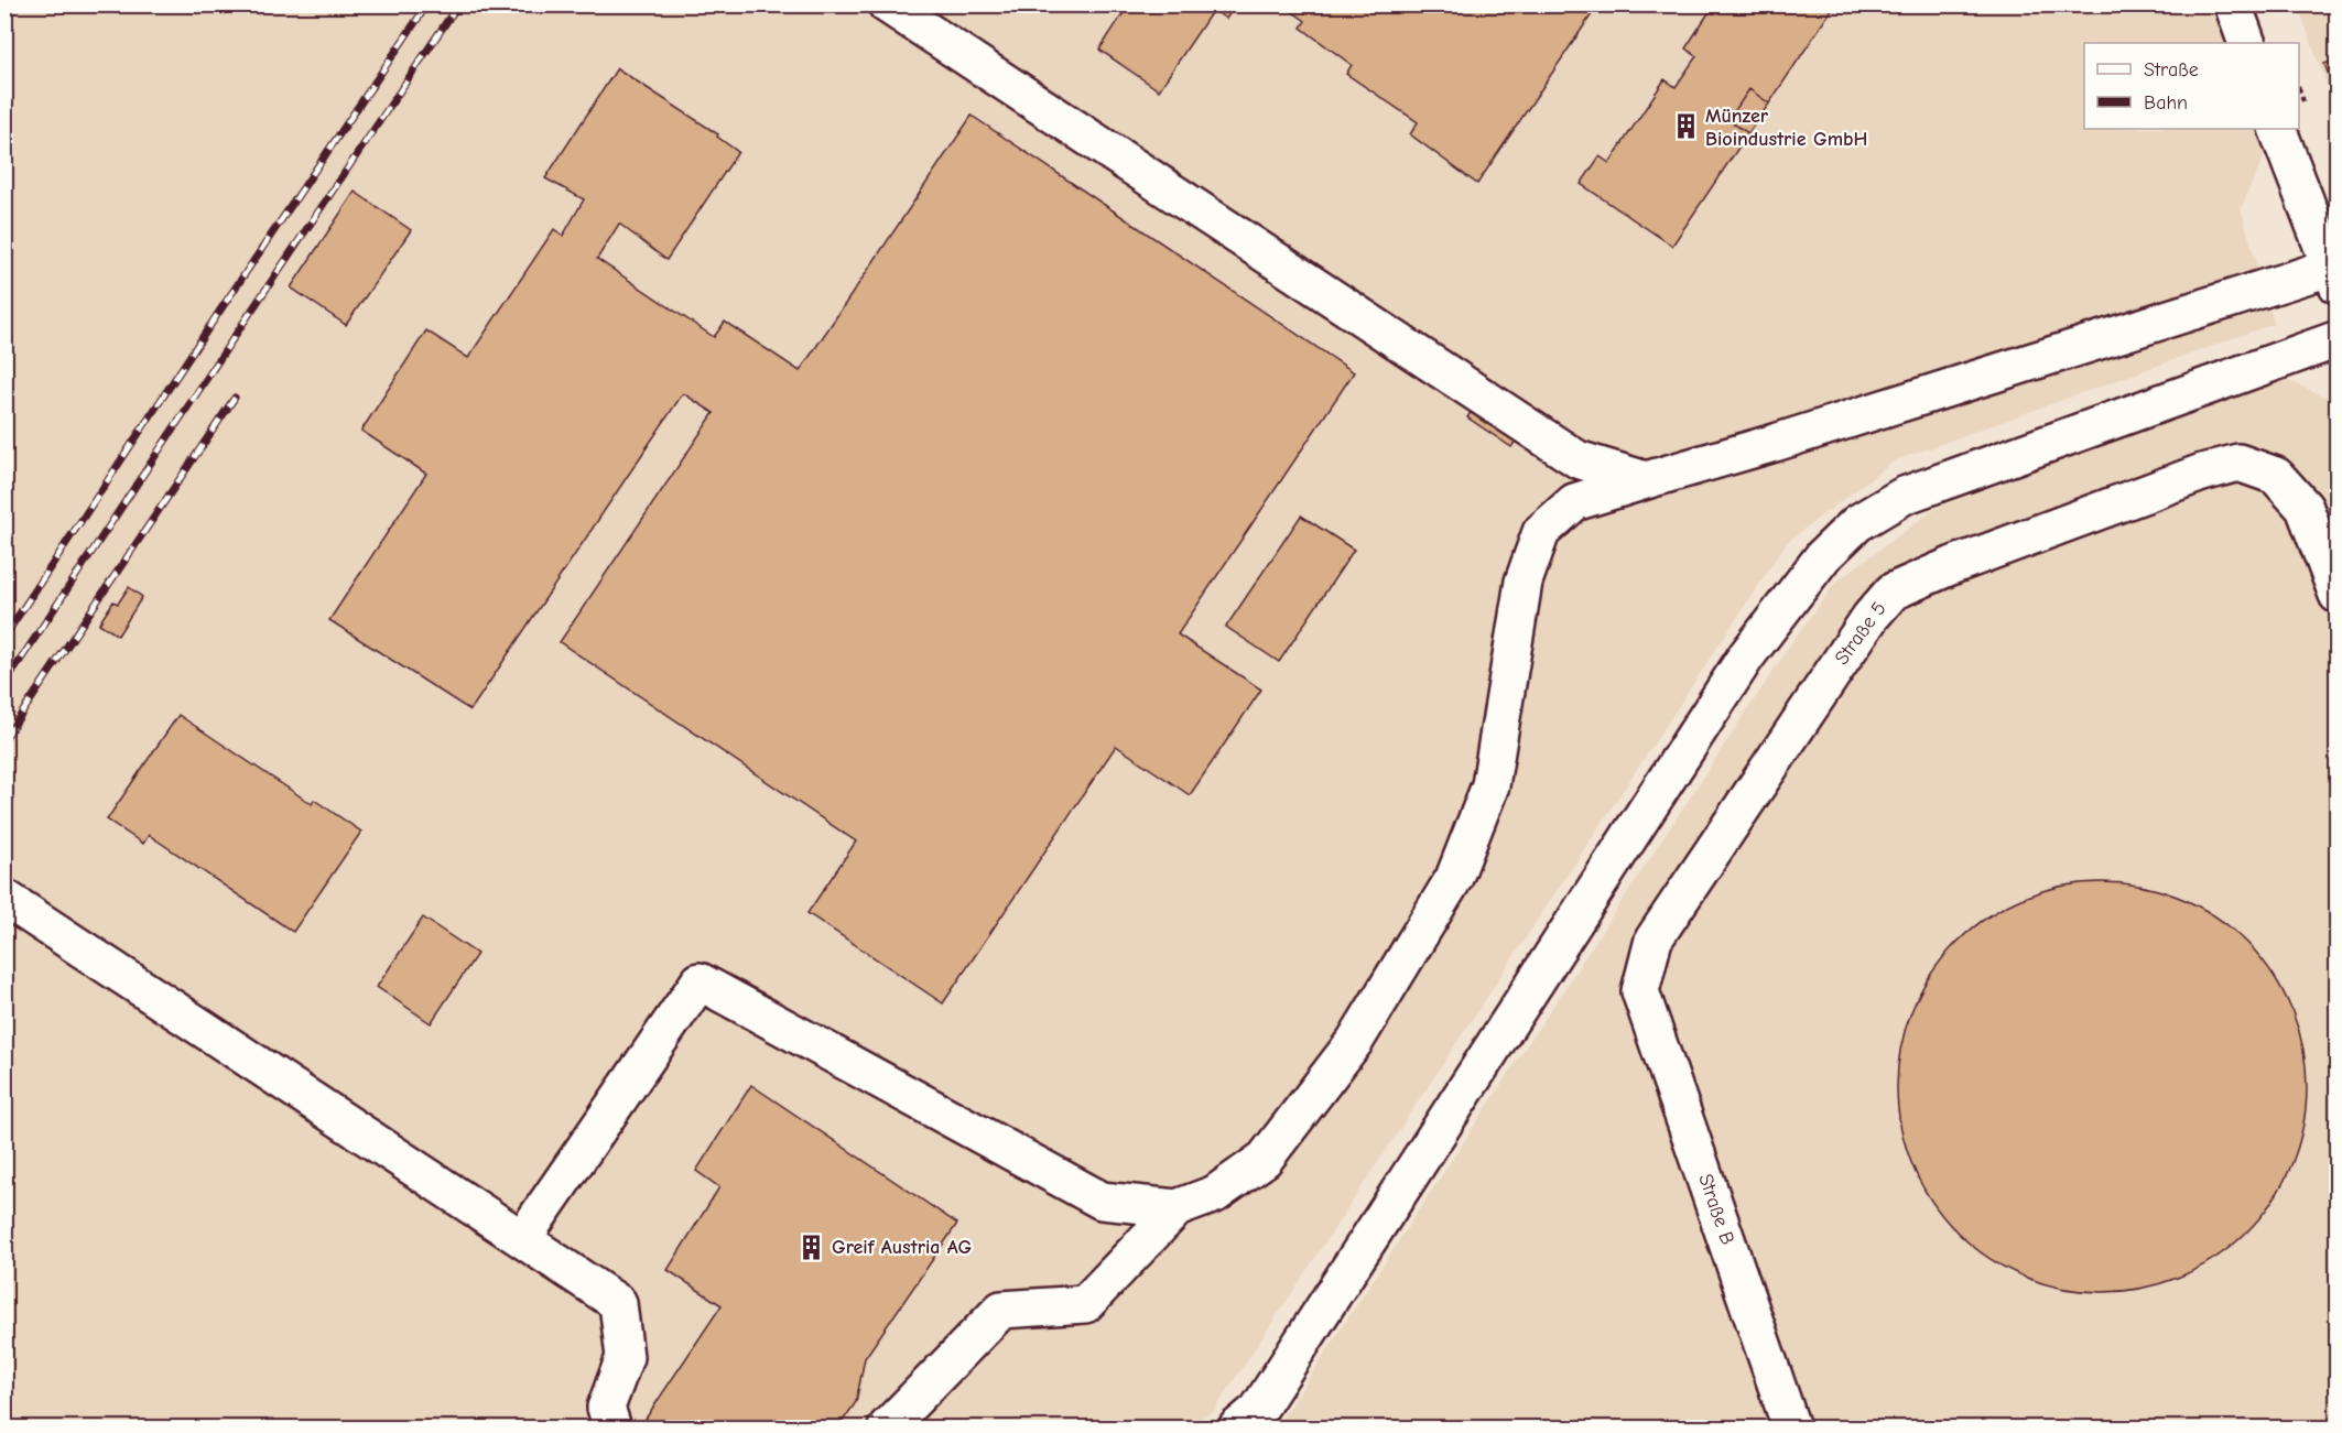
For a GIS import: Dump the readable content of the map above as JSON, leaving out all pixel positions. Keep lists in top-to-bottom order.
{
  "streets": {
    "lane": ["Straße 5", "Straße B"]
  },
  "crossings": [
    ["Straße 5", "Straße B"]
  ],
  "places": {
    "building": ["Münzer Bioindustrie GmbH", "Greif Austria AG"]
  },
  "legend": ["Straße", "Bahn"]
}
